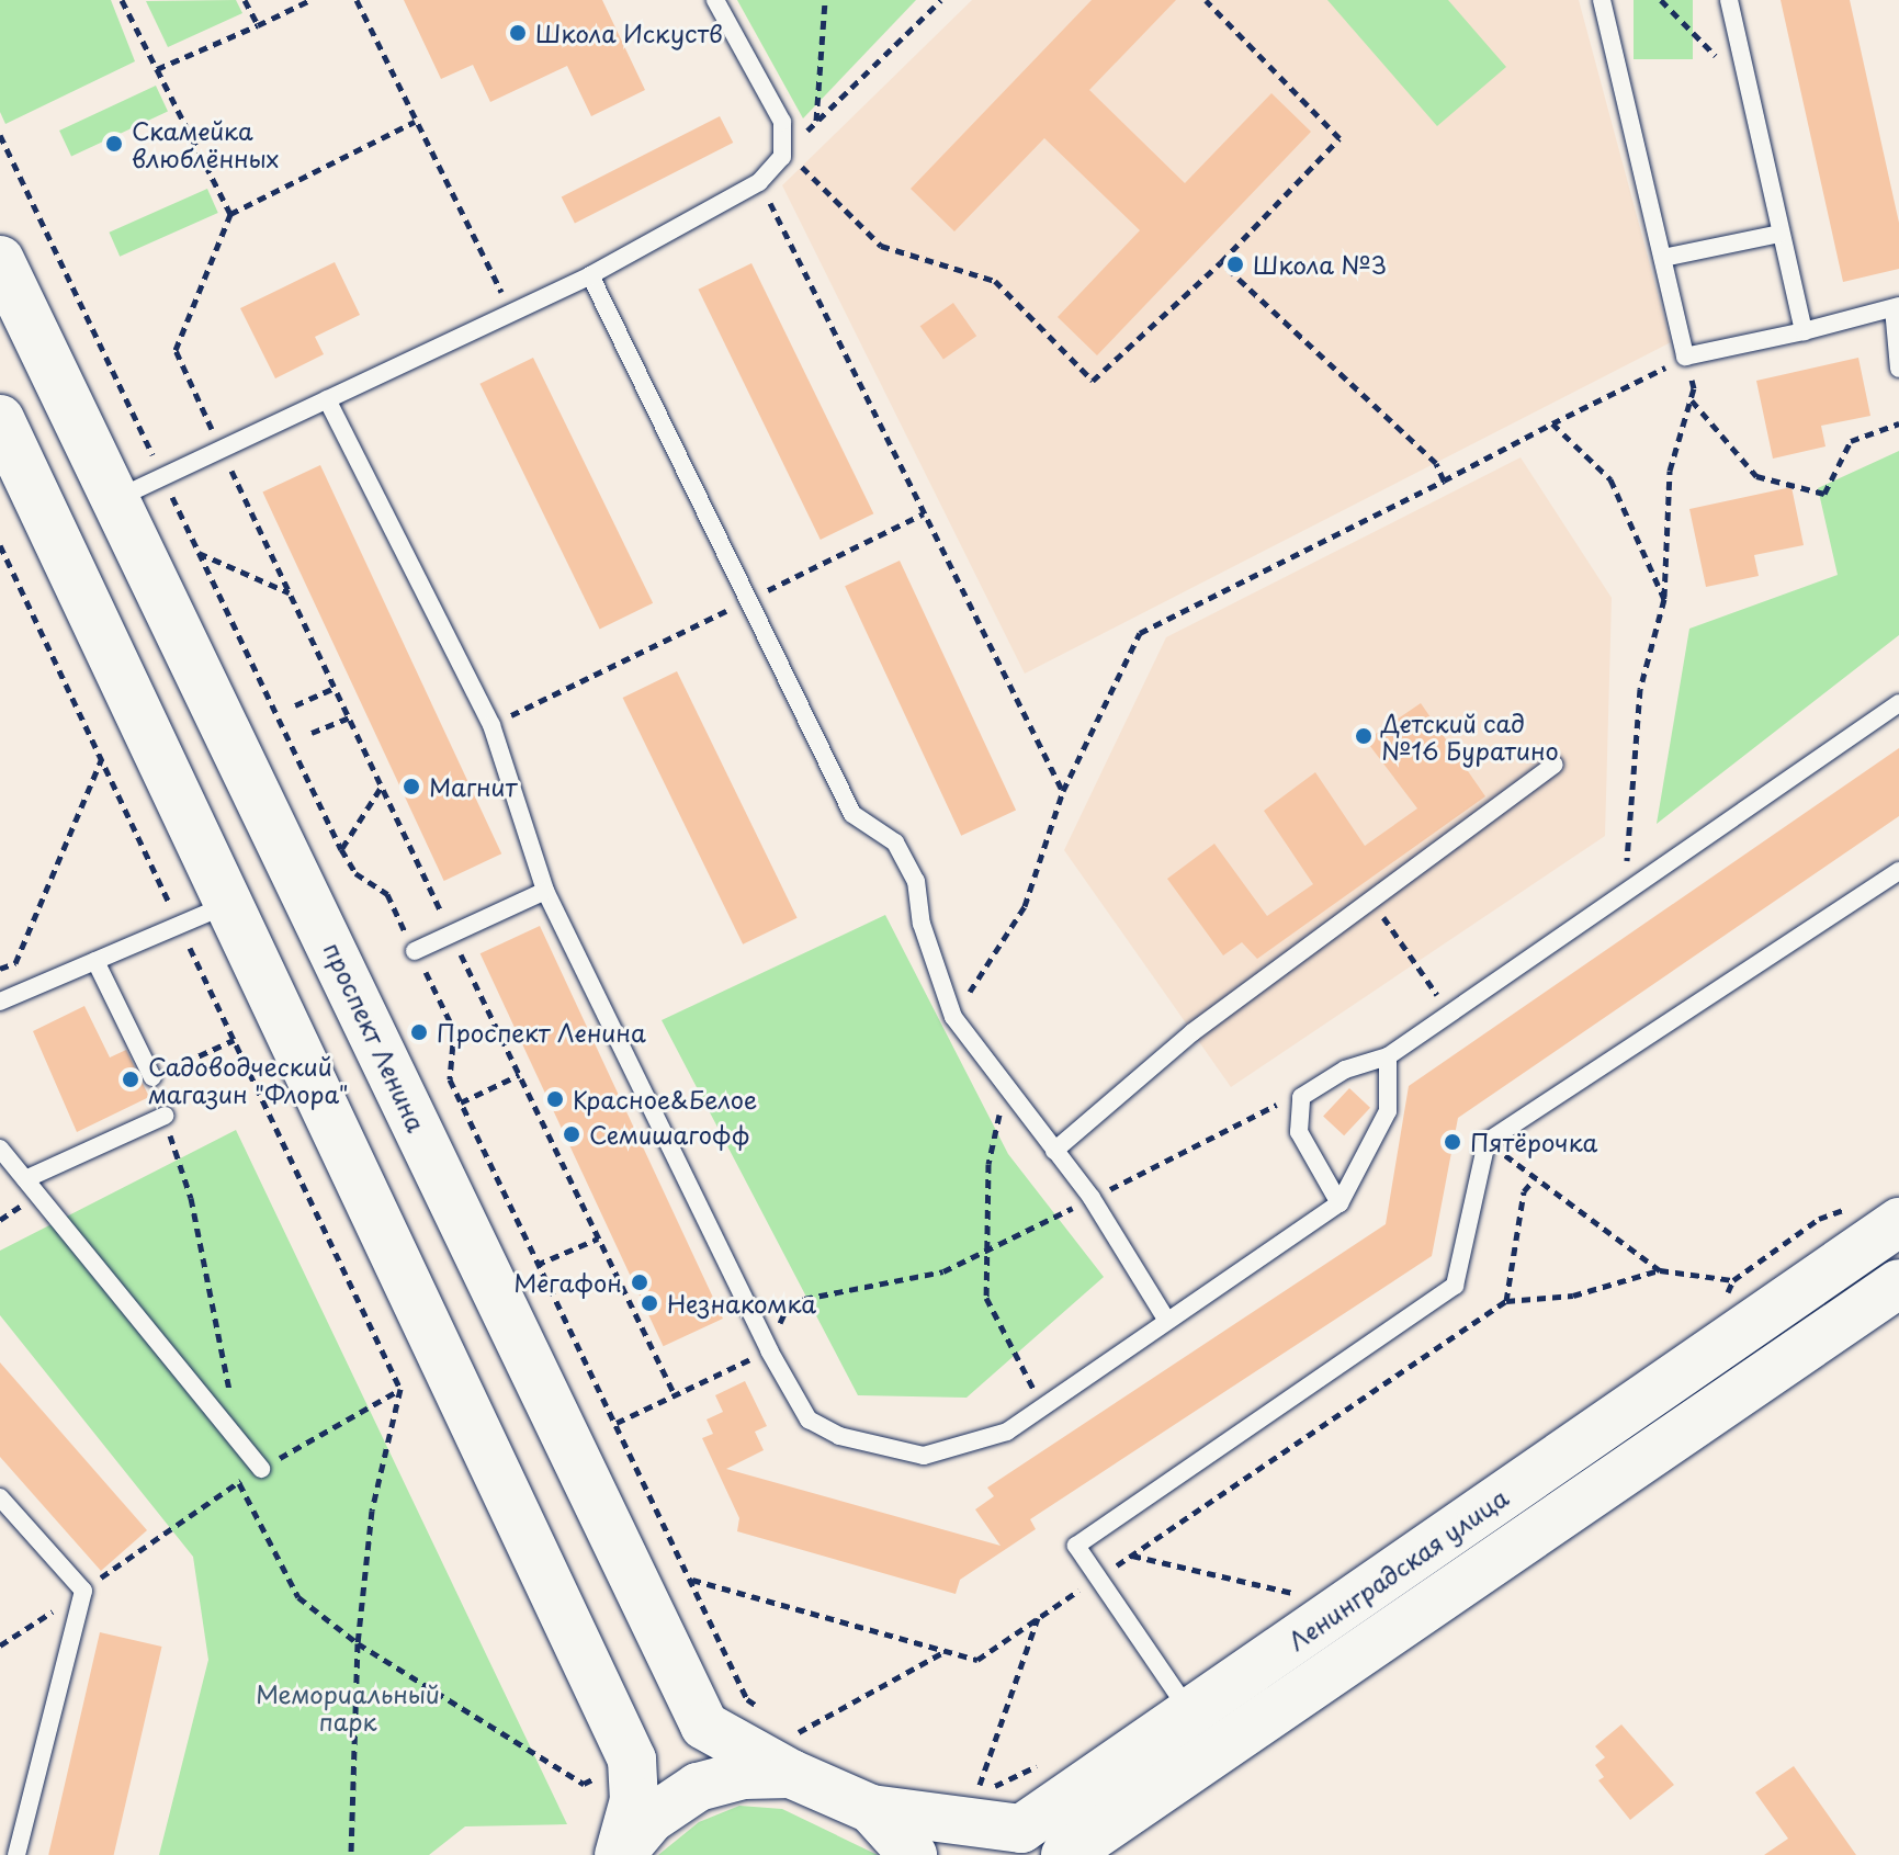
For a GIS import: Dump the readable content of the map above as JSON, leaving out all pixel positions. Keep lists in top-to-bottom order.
{
  "streets": {
    "main road": ["проспект Ленина", "Ленинградская улица"]
  },
  "crossings": [
    ["проспект Ленина", "Ленинградская улица"]
  ],
  "parks": ["Мемориальный парк"],
  "places": [
    "Школа Искуств",
    "Скамейка влюблённых",
    "Школа №3",
    "Детский сад №16 Буратино",
    "Магнит",
    "Проспект Ленина",
    "Садоводческий магазин \"Флора\"",
    "Красное&Белое",
    "Семишагофф",
    "Пятёрочка",
    "Мегафон",
    "Незнакомка"
  ]
}
